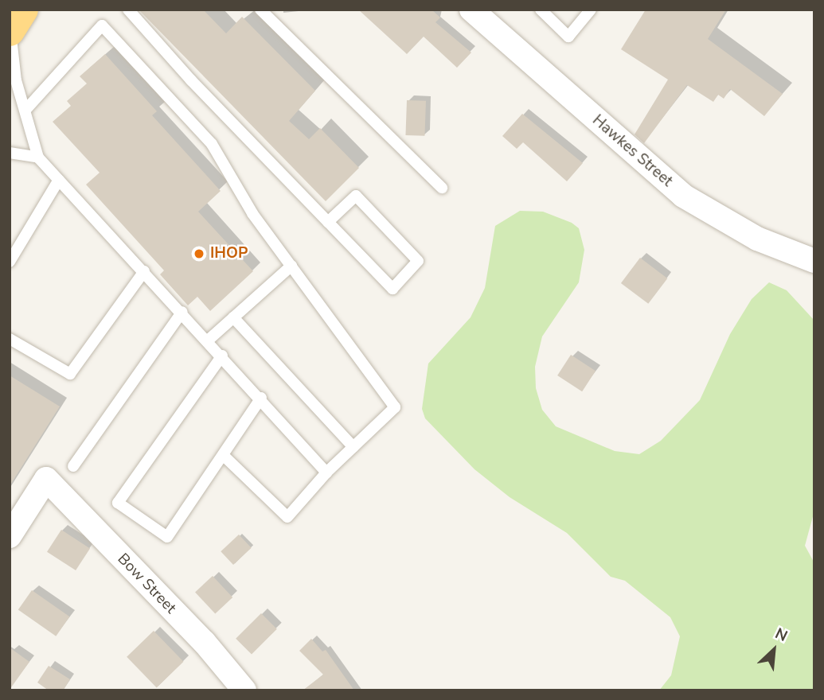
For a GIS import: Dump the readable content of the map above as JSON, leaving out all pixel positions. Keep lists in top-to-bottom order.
{
  "streets": {
    "street": ["Hawkes Street", "Bow Street"]
  },
  "places": ["IHOP"],
  "north": "top right"
}
